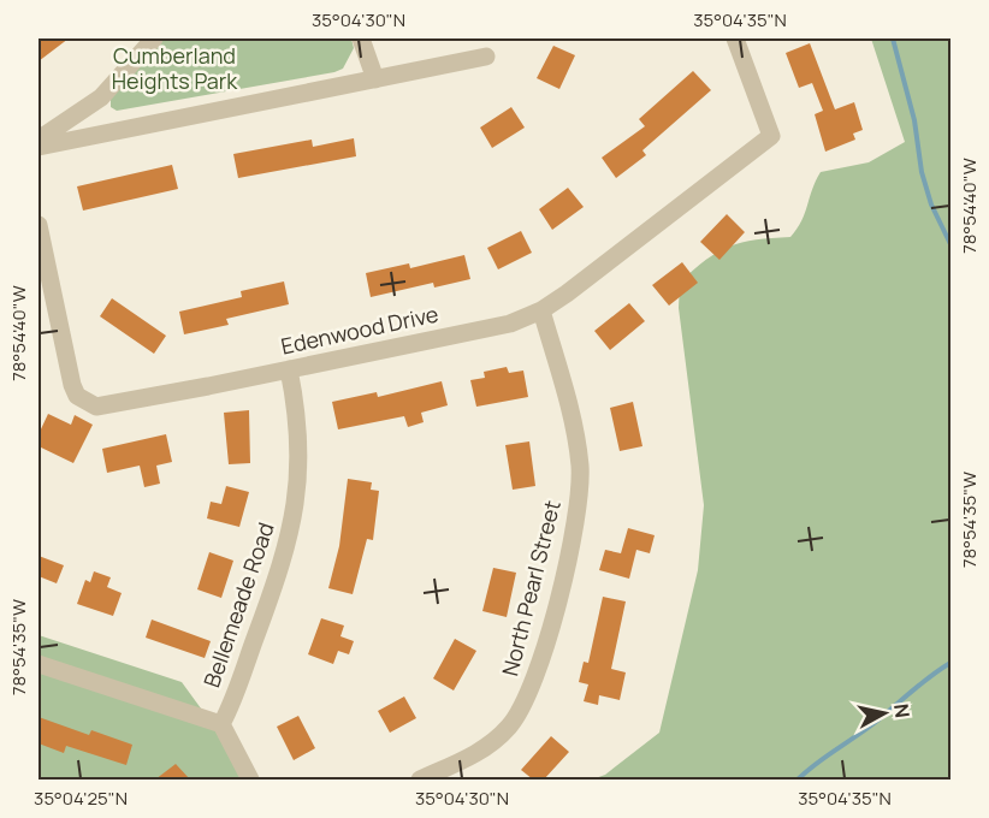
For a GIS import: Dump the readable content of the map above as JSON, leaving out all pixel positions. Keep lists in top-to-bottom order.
{
  "streets": {
    "street": ["Edenwood Drive", "North Pearl Street", "Bellemeade Road"]
  },
  "crossings": [
    ["Edenwood Drive", "North Pearl Street"],
    ["Edenwood Drive", "Bellemeade Road"]
  ],
  "parks": ["Cumberland Heights Park"],
  "north": "right",
  "coordinates": [
    "35°04'30\"N",
    "35°04'35\"N",
    "78°54'40\"W",
    "78°54'35\"W",
    "35°04'25\"N"
  ]
}
